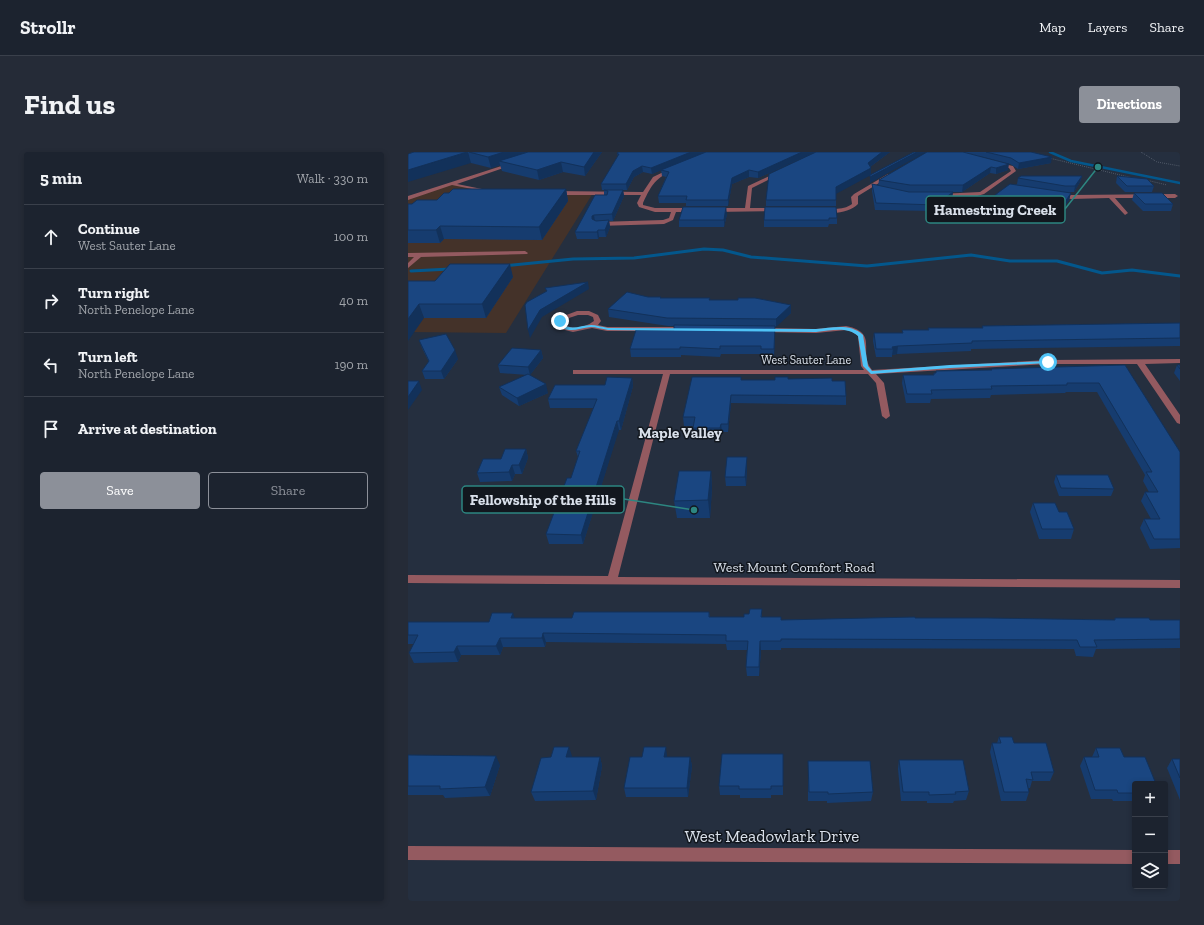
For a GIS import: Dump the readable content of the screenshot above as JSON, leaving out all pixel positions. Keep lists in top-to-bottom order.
{
  "streets": {
    "street": ["West Sauter Lane", "West Mount Comfort Road", "West Meadowlark Drive"]
  },
  "districts": ["Maple Valley"],
  "places": ["Hamestring Creek", "Fellowship of the Hills"],
  "page": {
    "header": "Strollr",
    "nav": ["Map", "Layers", "Share"],
    "buttons": [
      "Directions",
      ["Save", "Share"]
    ],
    "title": "Find us",
    "heading": ["5 min", "Walk · 330 m"],
    "list": [
      ["Continue", "West Sauter Lane", "100 m"],
      ["Turn right", "North Penelope Lane", "40 m"],
      ["Turn left", "North Penelope Lane", "190 m"],
      "Arrive at destination"
    ],
    "map_buttons": ["+", "−"]
  }
}
